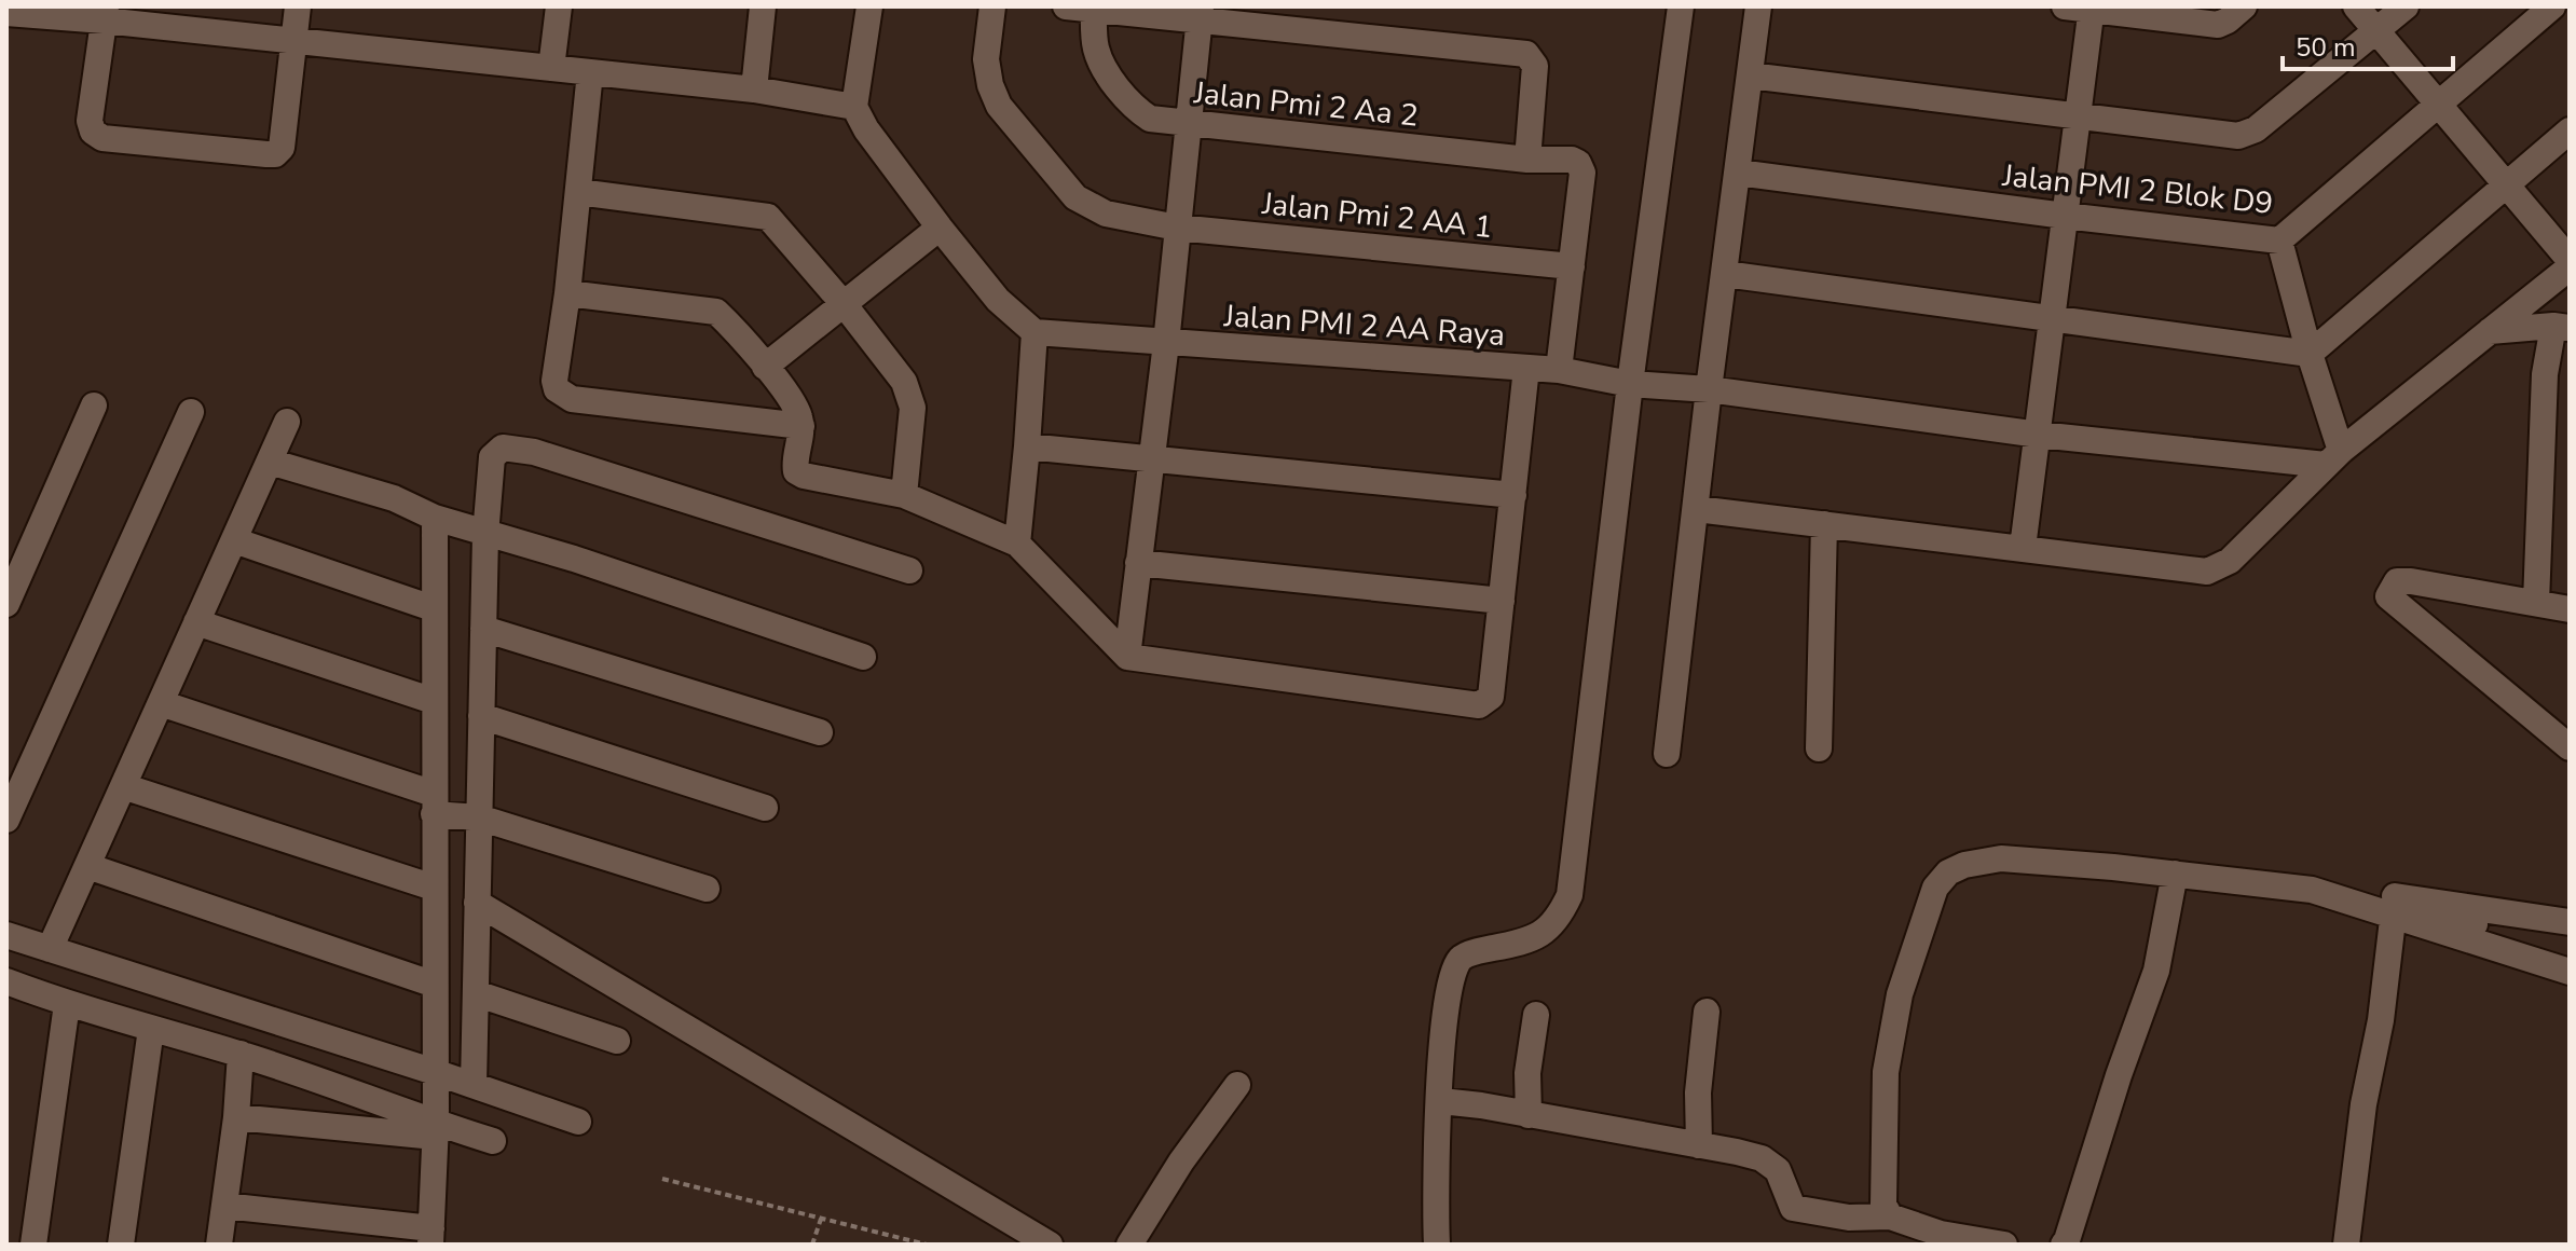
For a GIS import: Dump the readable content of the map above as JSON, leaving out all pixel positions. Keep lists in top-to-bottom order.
{
  "streets": {
    "street": [
      "Jalan Pmi 2 Aa 2",
      "Jalan PMI 2 Blok D9",
      "Jalan Pmi 2 AA 1",
      "Jalan PMI 2 AA Raya"
    ]
  },
  "crossings": [
    ["Jalan Pmi 2 Aa 2", "Jalan Pmi 2 AA 1"]
  ],
  "scale_bar": "50 m"
}
